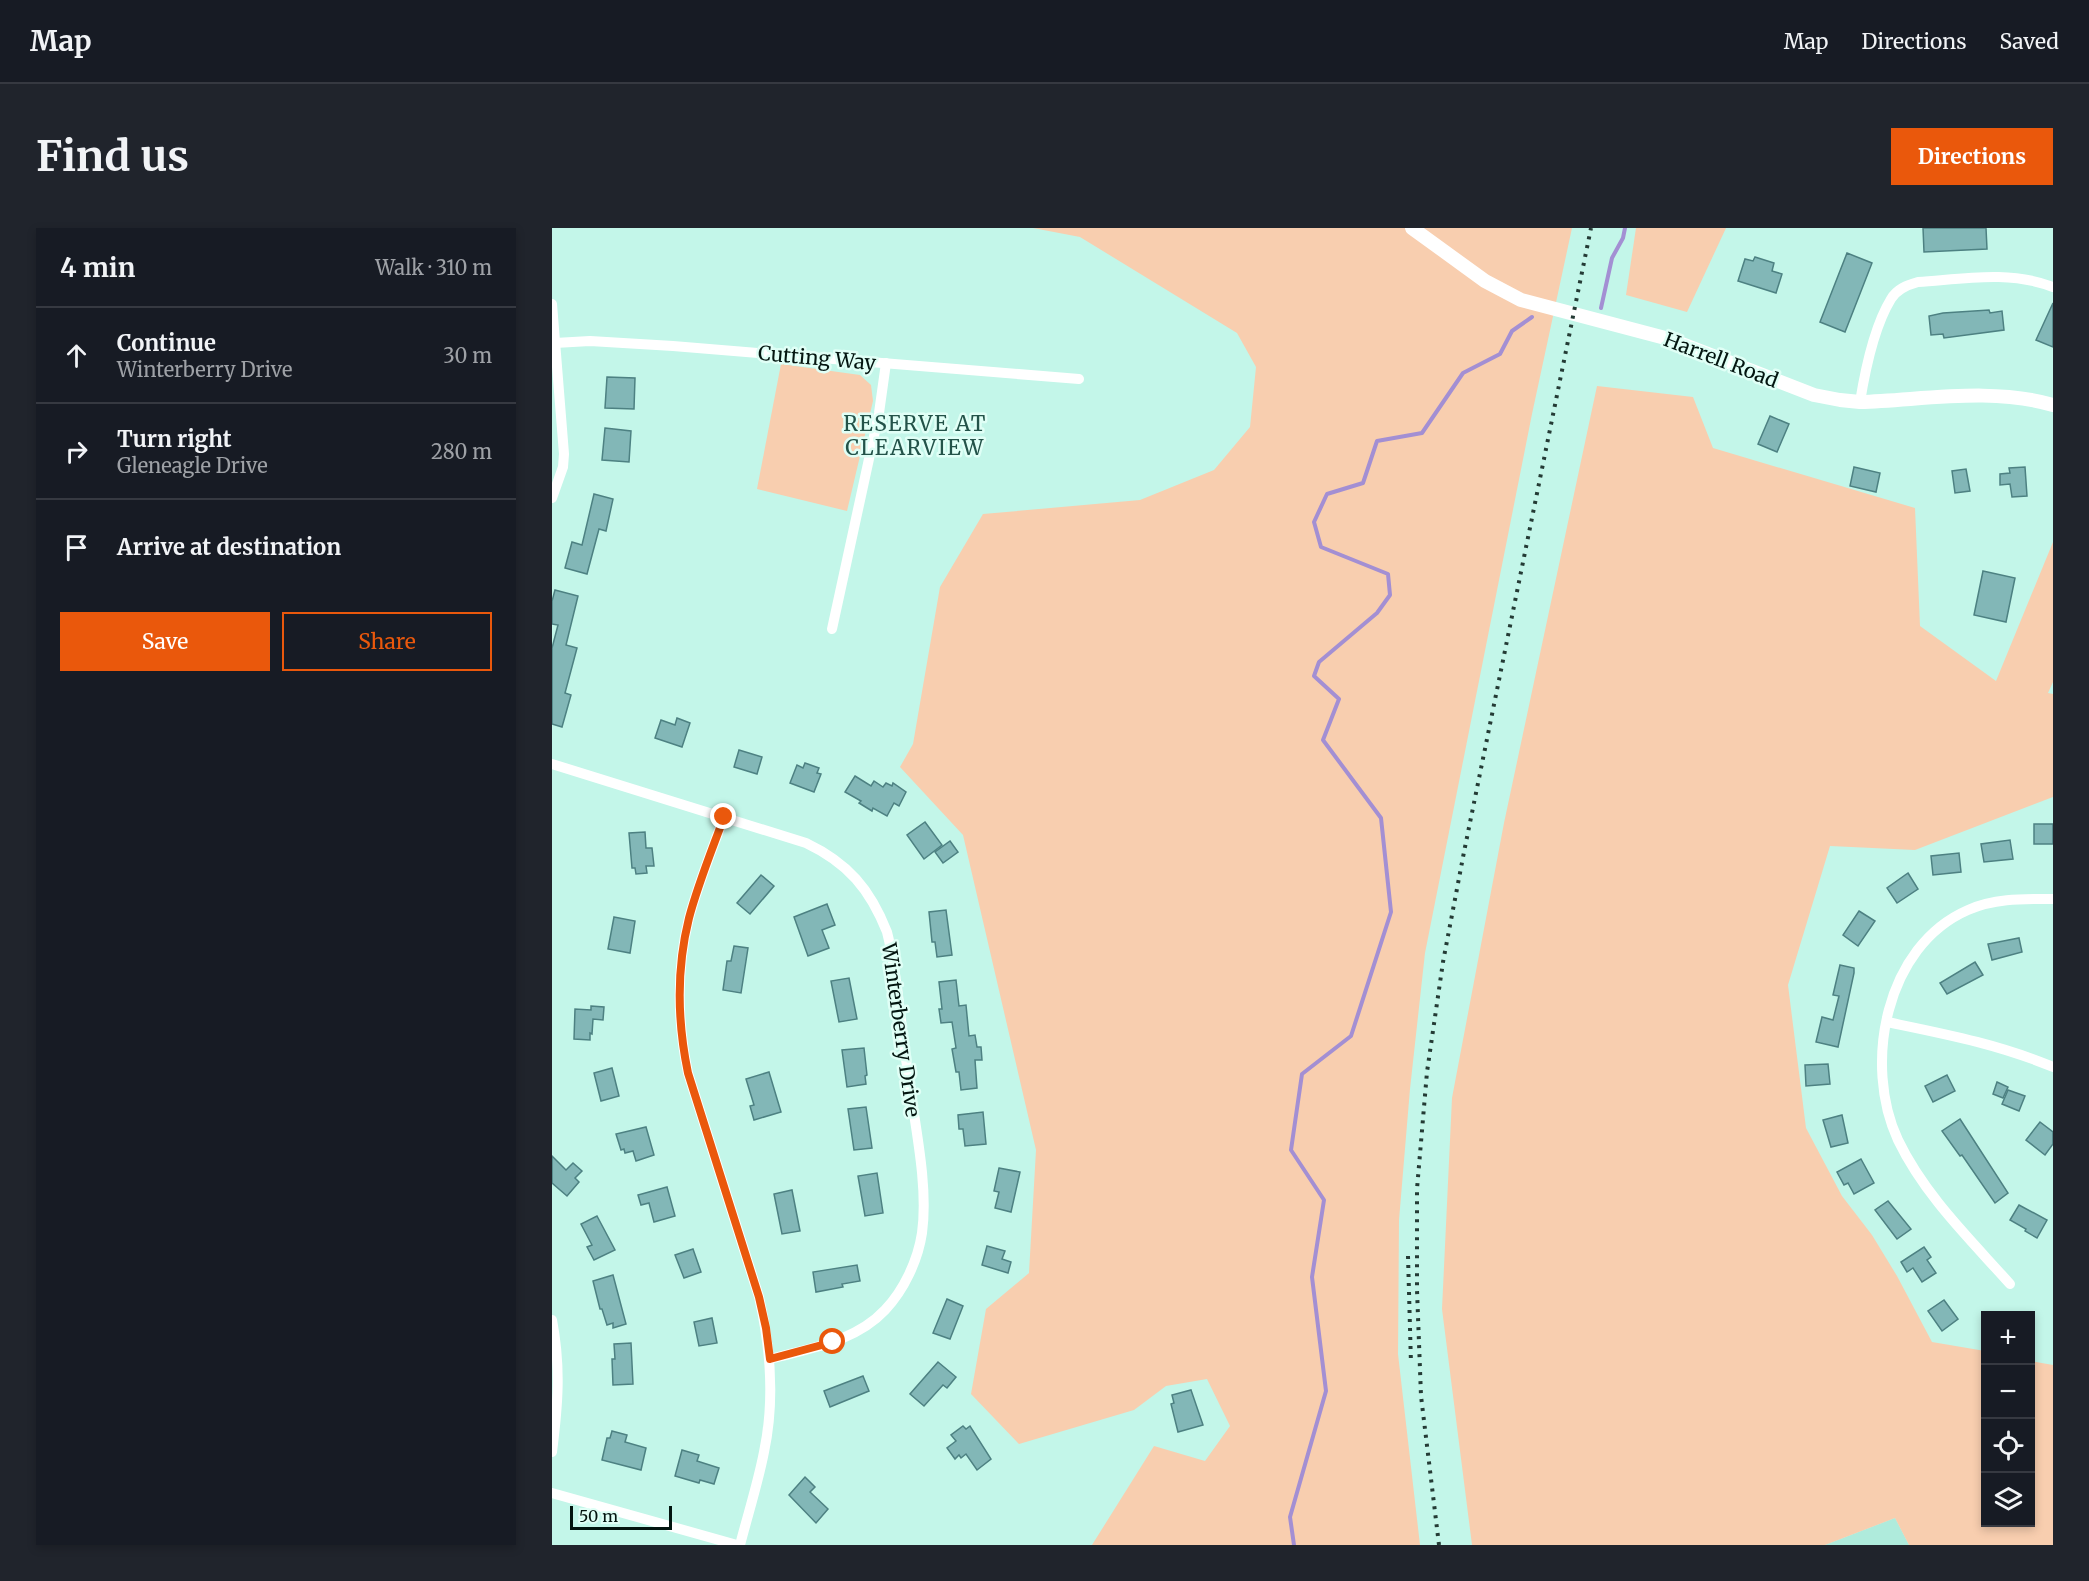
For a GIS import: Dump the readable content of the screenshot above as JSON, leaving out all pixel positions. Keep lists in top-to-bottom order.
{
  "streets": {
    "street": ["Cutting Way", "Harrell Road", "Winterberry Drive"]
  },
  "districts": ["RESERVE AT CLEARVIEW"],
  "scale_bar": "50 m",
  "page": {
    "header": "Map",
    "nav": ["Map", "Directions", "Saved"],
    "buttons": [
      "Directions",
      ["Save", "Share"]
    ],
    "title": "Find us",
    "heading": ["4 min", "Walk · 310 m"],
    "list": [
      ["Continue", "Winterberry Drive", "30 m"],
      ["Turn right", "Gleneagle Drive", "280 m"],
      "Arrive at destination"
    ],
    "map_buttons": ["+", "−"],
    "scale": "50 m"
  }
}
